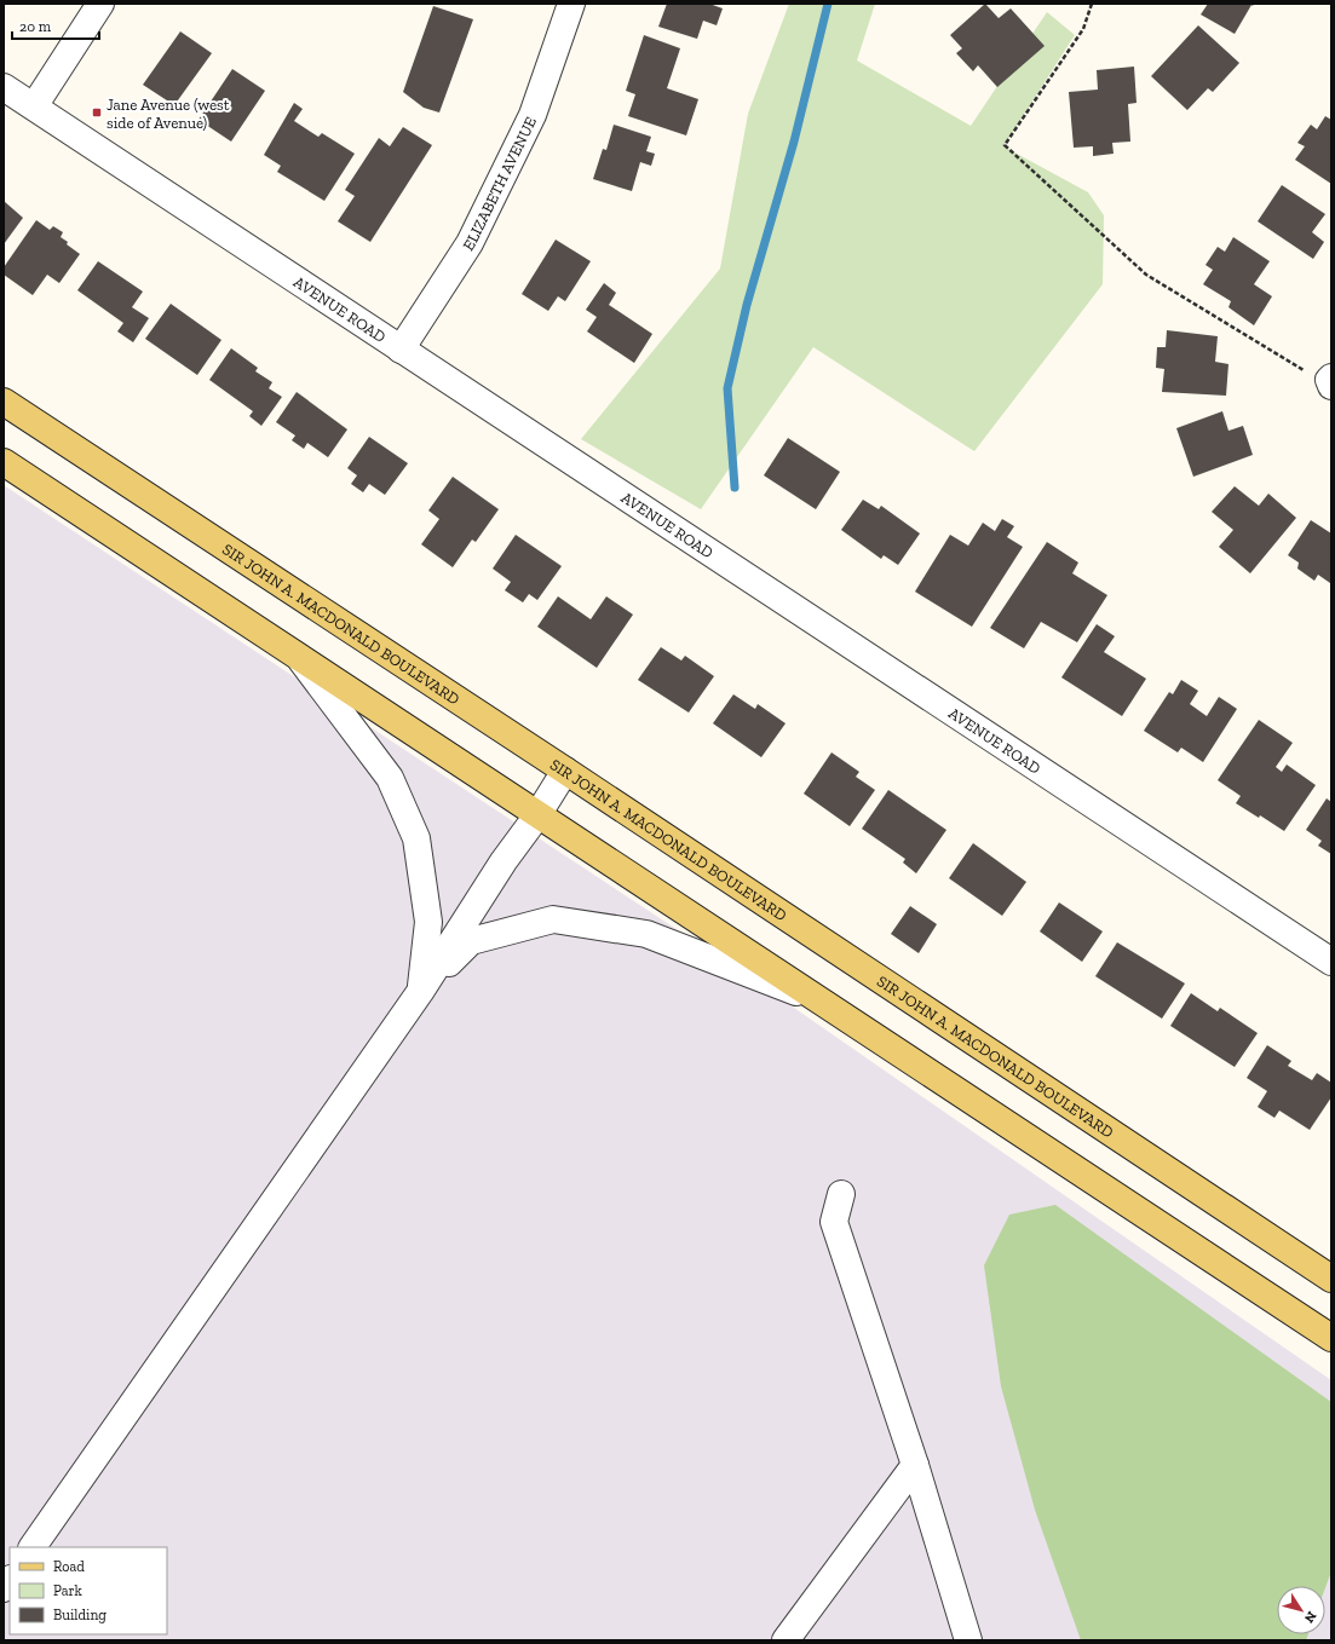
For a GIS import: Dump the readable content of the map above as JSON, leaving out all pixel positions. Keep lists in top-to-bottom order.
{
  "streets": {
    "main road": ["SIR JOHN A. MACDONALD BOULEVARD"],
    "street": ["ELIZABETH AVENUE", "AVENUE ROAD"]
  },
  "crossings": [
    ["ELIZABETH AVENUE", "AVENUE ROAD"]
  ],
  "places": {
    "transit": ["Jane Avenue (west side of Avenue)"]
  },
  "legend": ["Road", "Park", "Building"],
  "scale_bar": "20 m",
  "north": "bottom right"
}
